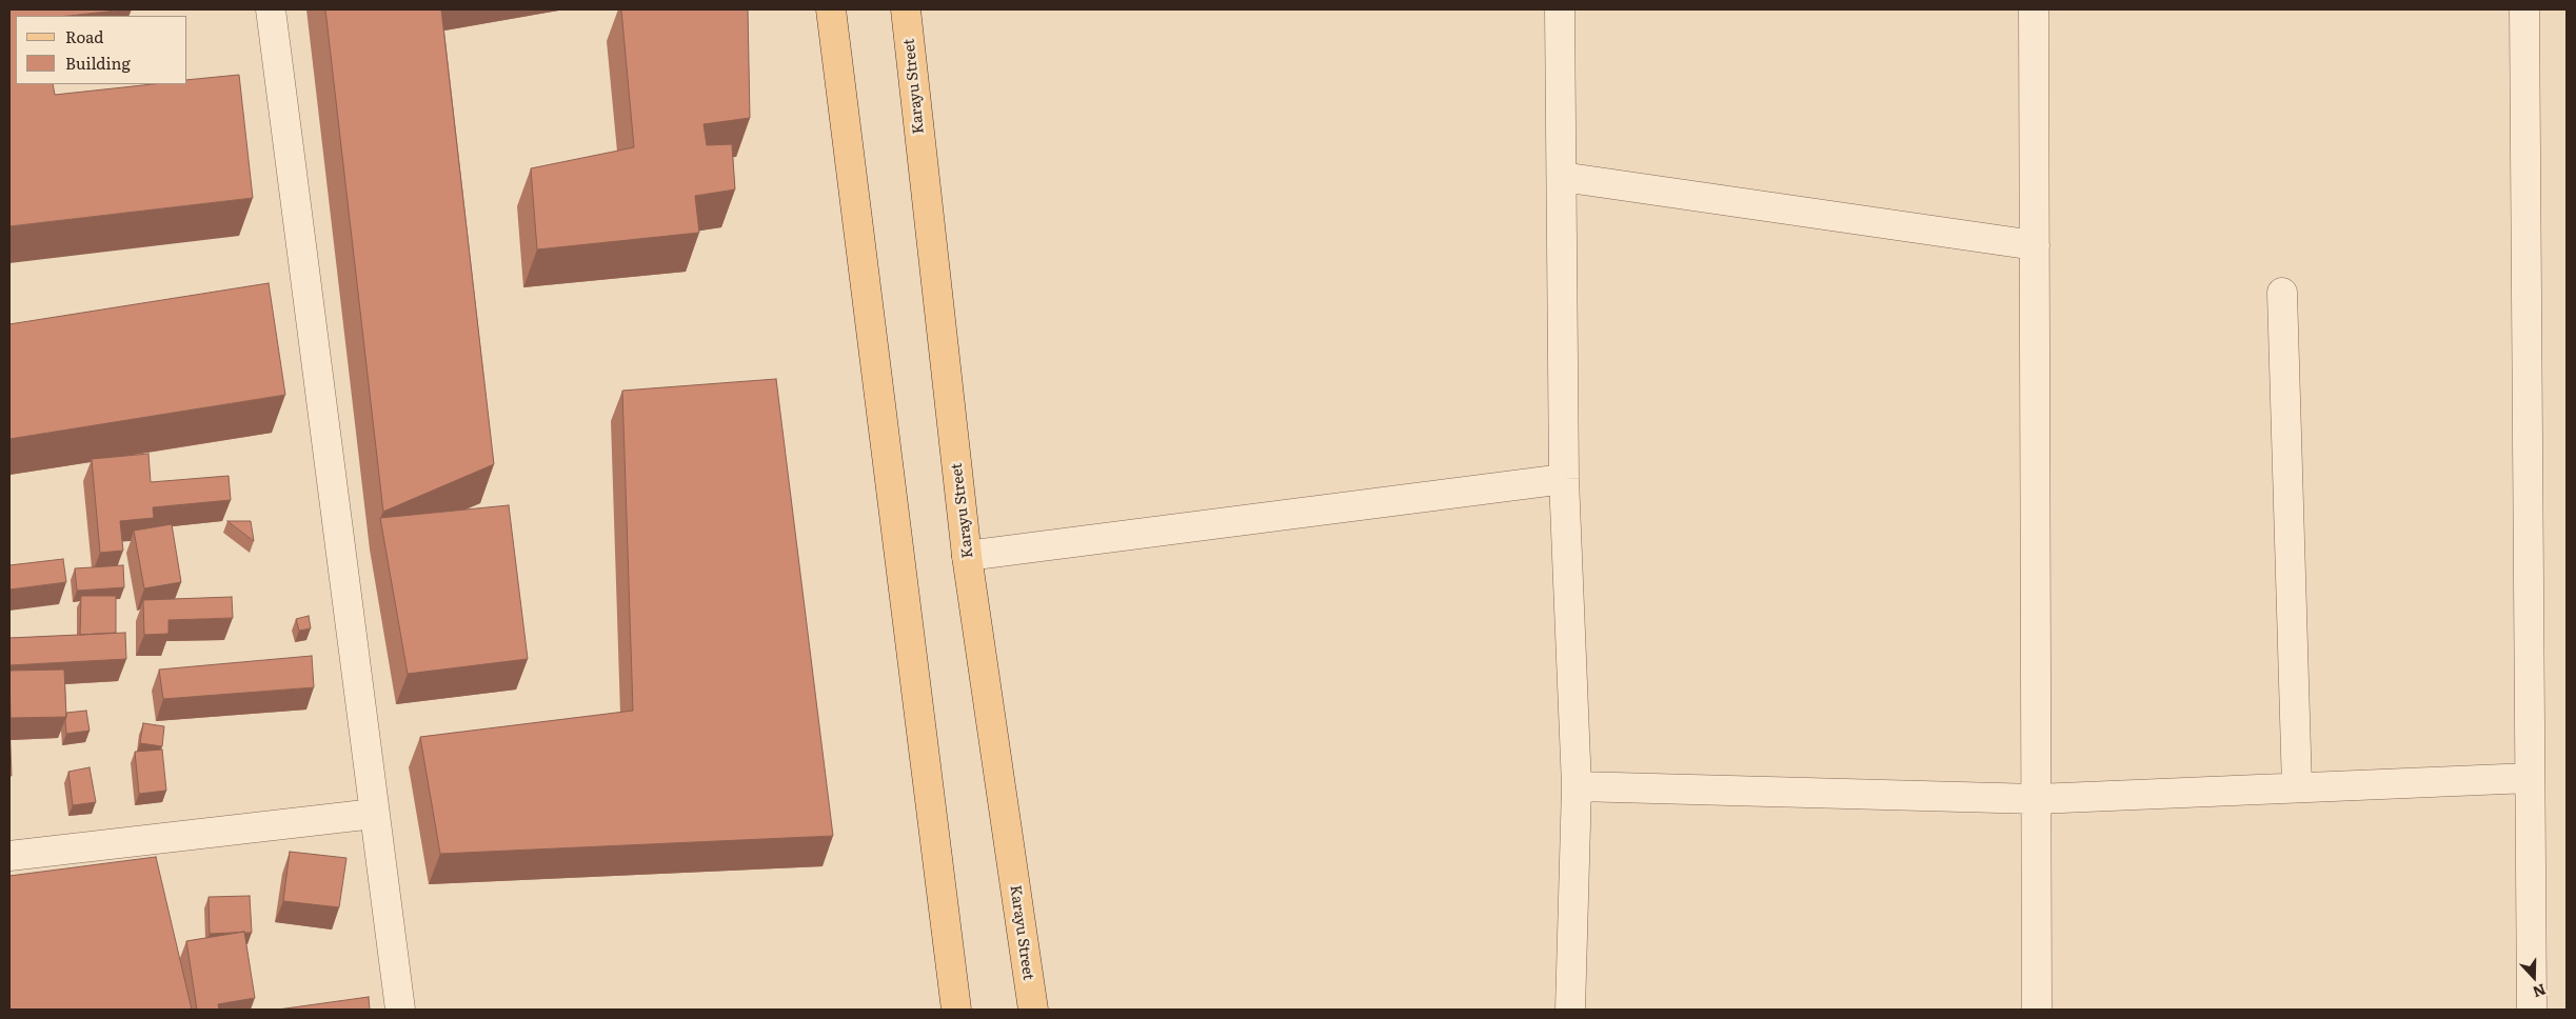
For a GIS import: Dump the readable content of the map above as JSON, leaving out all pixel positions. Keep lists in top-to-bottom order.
{
  "streets": {
    "main road": ["Karayu Street"]
  },
  "legend": ["Road", "Building"],
  "north": "bottom"
}
